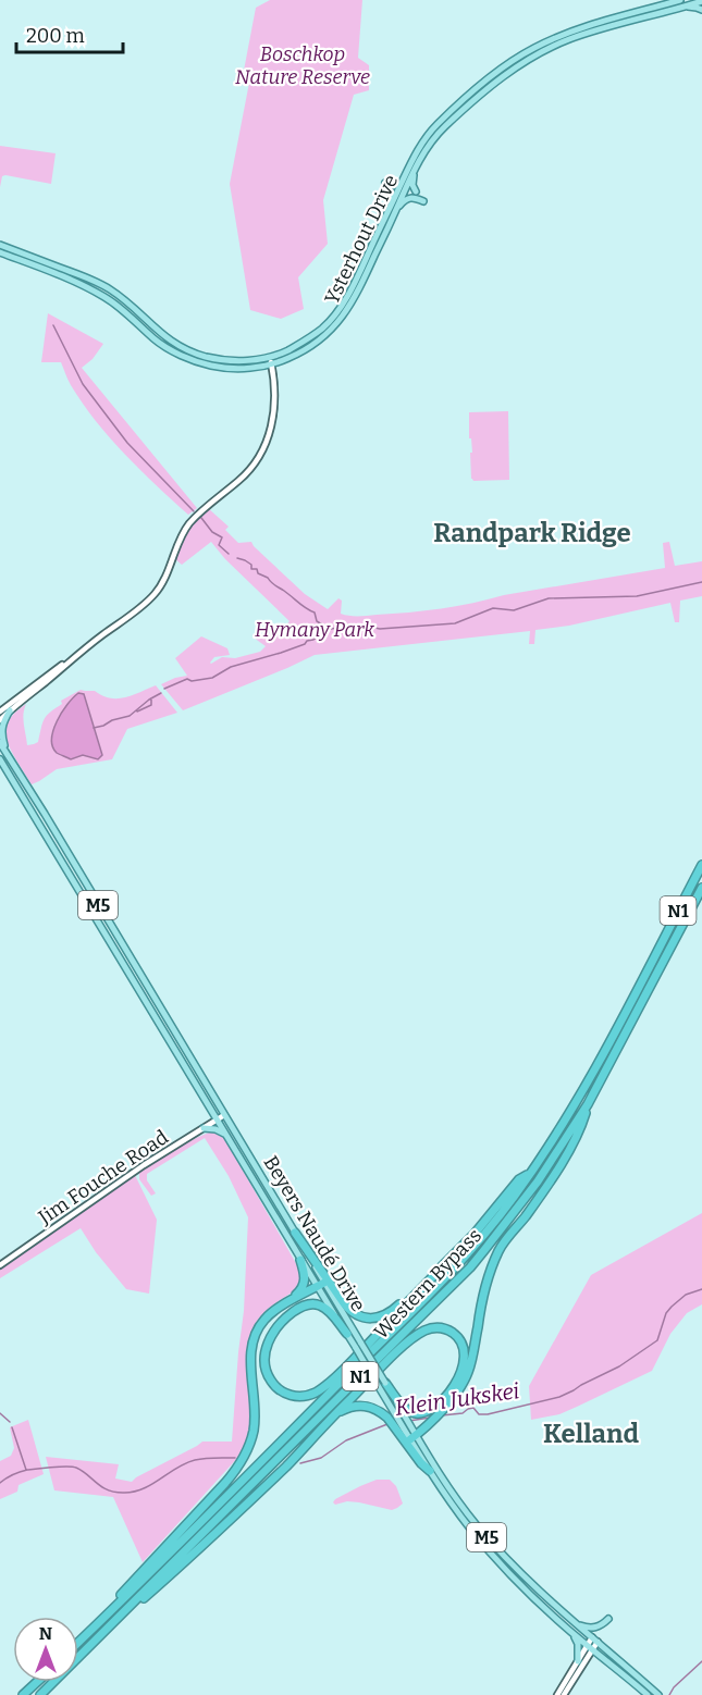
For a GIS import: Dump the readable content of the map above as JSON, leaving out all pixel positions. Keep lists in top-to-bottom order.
{
  "streets": {
    "highway": ["N1", "Western Bypass"],
    "main road": ["Ysterhout Drive", "M5", "Beyers Naudé Drive"],
    "street": ["Jim Fouche Road"]
  },
  "crossings": [
    ["Jim Fouche Road", "Beyers Naudé Drive"]
  ],
  "districts": ["Randpark Ridge", "Kelland"],
  "water": ["Klein Jukskei"],
  "parks": ["Boschkop Nature Reserve", "Hymany Park"],
  "scale_bar": "200 m",
  "north": "top"
}
